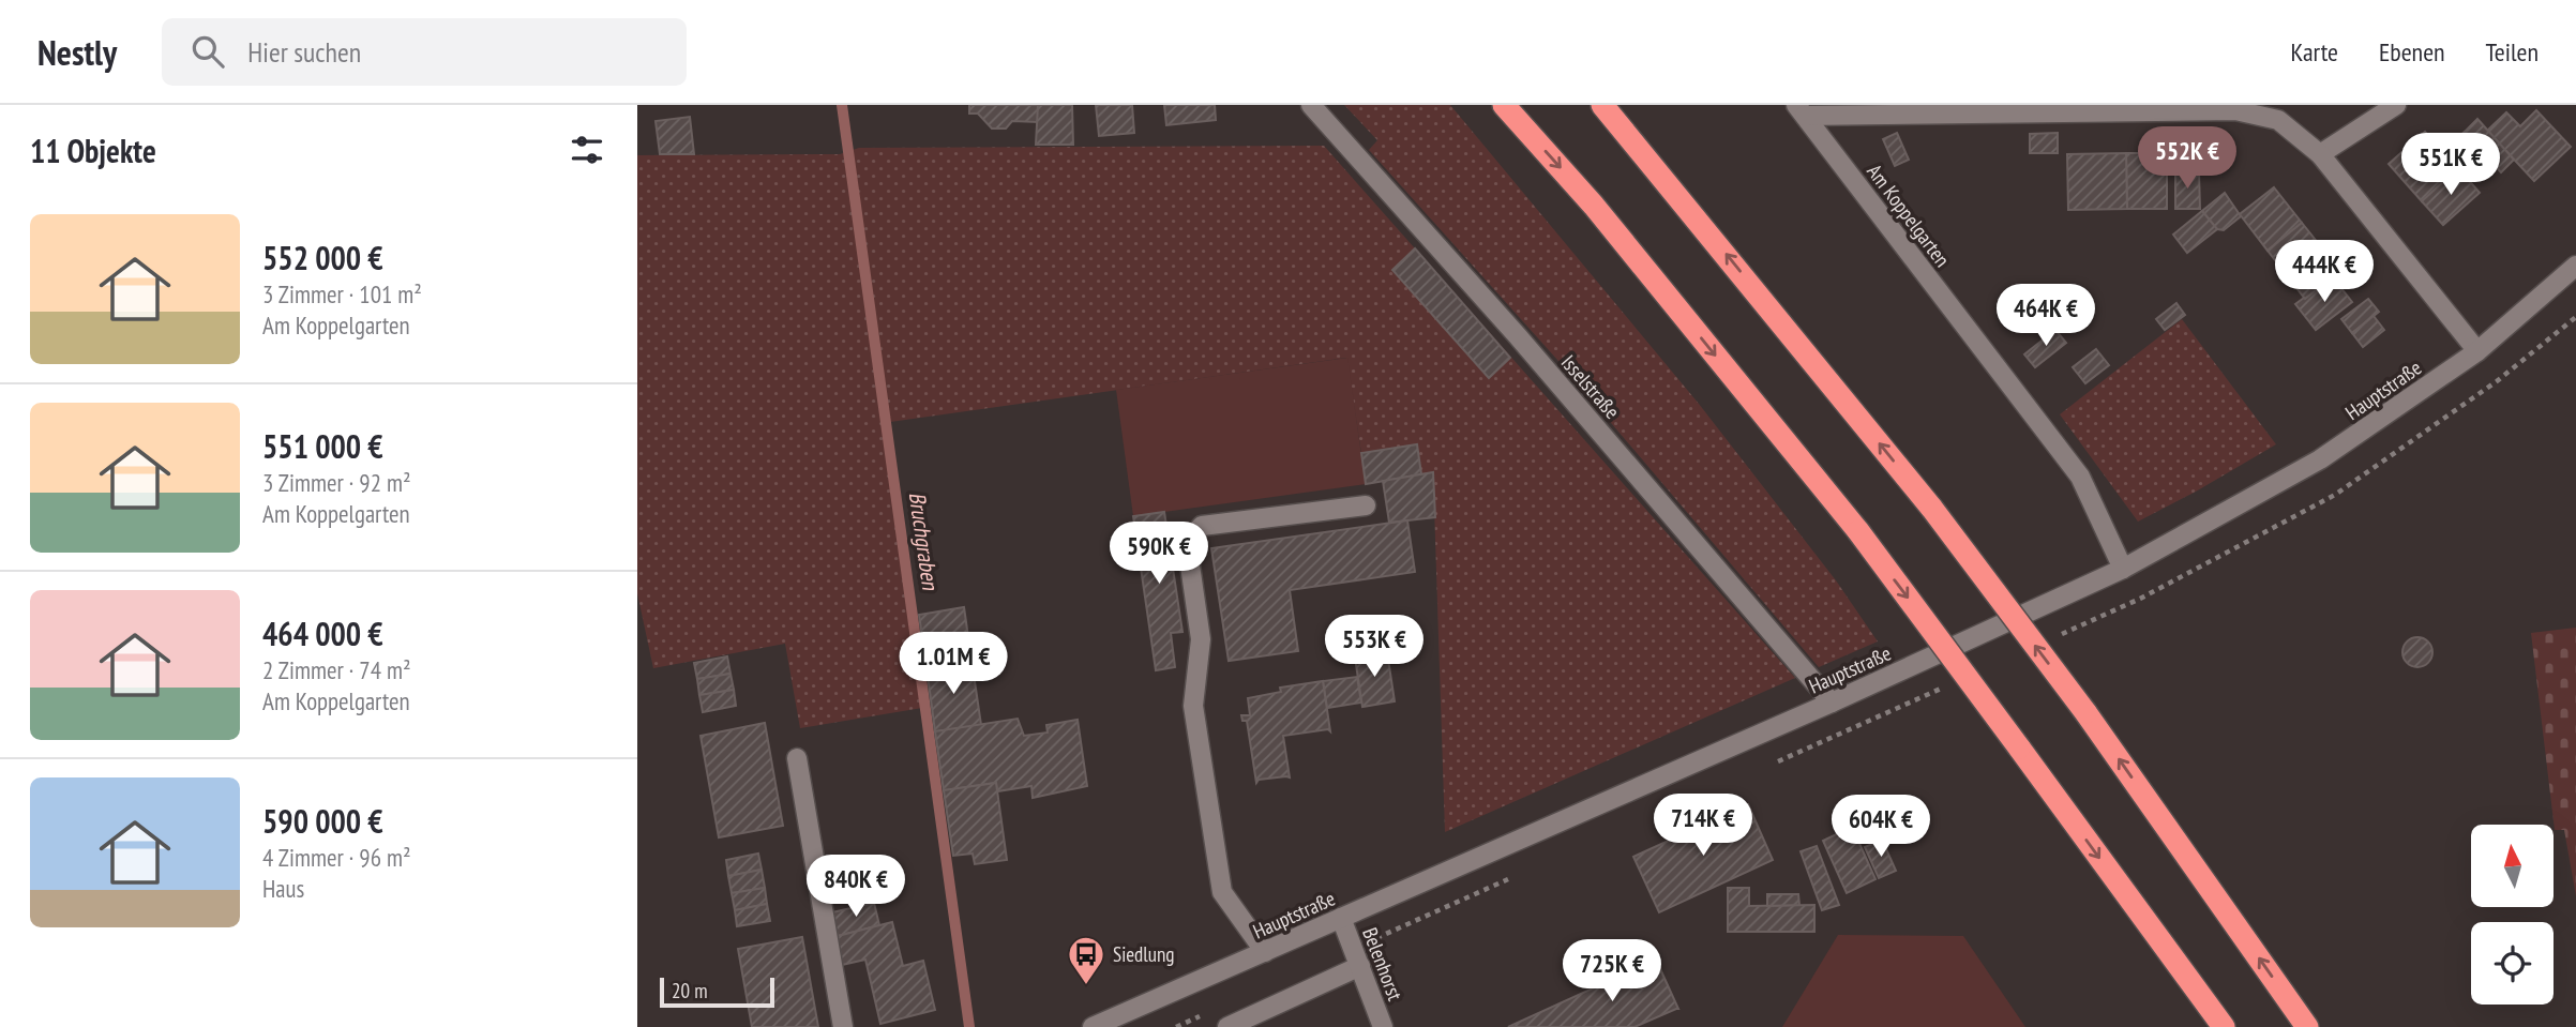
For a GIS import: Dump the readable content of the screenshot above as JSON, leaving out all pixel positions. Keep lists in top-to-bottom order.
{
  "streets": {
    "street": [
      "Am Koppelgarten",
      "Isselstraße",
      "Hauptstraße",
      "Belenhorst"
    ]
  },
  "crossings": [
    ["Am Koppelgarten", "Hauptstraße"],
    ["Isselstraße", "Hauptstraße"],
    ["Hauptstraße", "Belenhorst"]
  ],
  "water": ["Bruchgraben"],
  "places": {
    "bus stop": ["Siedlung"]
  },
  "scale_bar": "20 m",
  "north": "top",
  "page": {
    "header": "Nestly",
    "search": "Hier suchen",
    "nav": ["Karte", "Ebenen", "Teilen"],
    "heading": "11 Objekte",
    "price": [
      "552K €",
      "551K €",
      "444K €",
      "464K €",
      "590K €",
      "553K €",
      "1.01M €",
      "714K €",
      "604K €",
      "840K €",
      "725K €"
    ],
    "list": [
      {
        "name": "552 000 €",
        "note": "3 Zimmer · 101 m² · Am Koppelgarten"
      },
      {
        "name": "551 000 €",
        "note": "3 Zimmer · 92 m² · Am Koppelgarten"
      },
      {
        "name": "464 000 €",
        "note": "2 Zimmer · 74 m² · Am Koppelgarten"
      },
      {
        "name": "590 000 €",
        "note": "4 Zimmer · 96 m² · Haus"
      }
    ],
    "scale": "20 m"
  }
}
